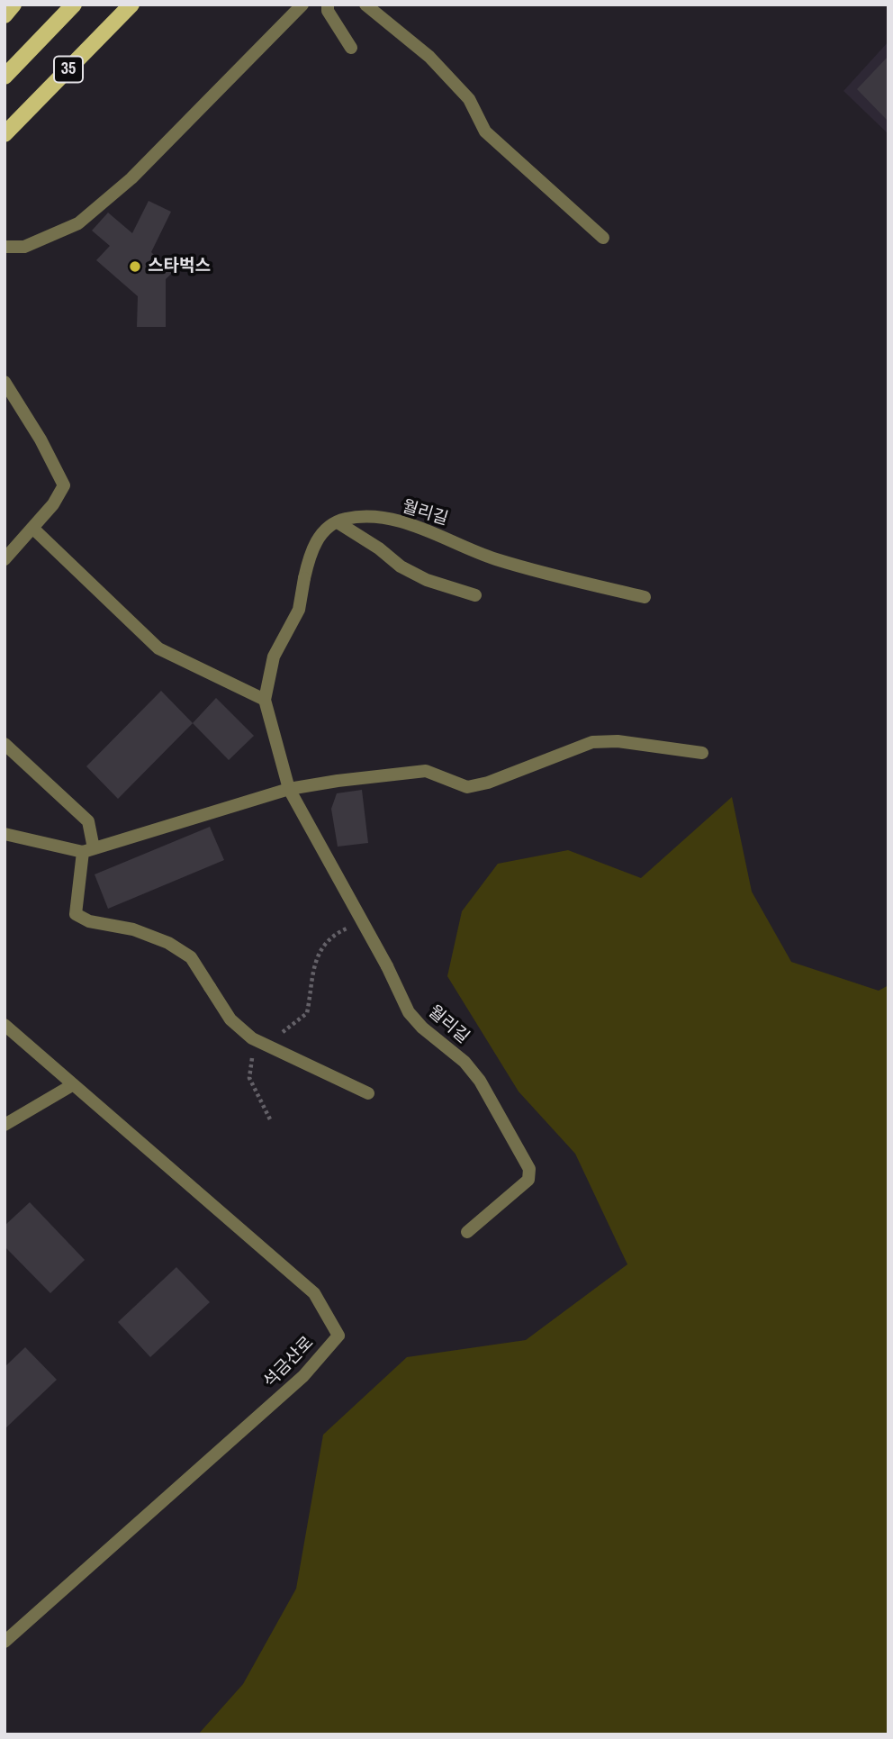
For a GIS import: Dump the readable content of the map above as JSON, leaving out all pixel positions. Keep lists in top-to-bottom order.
{
  "streets": {
    "main road": ["35"],
    "street": ["월리길", "석금산로"]
  },
  "places": ["스타벅스"]
}
